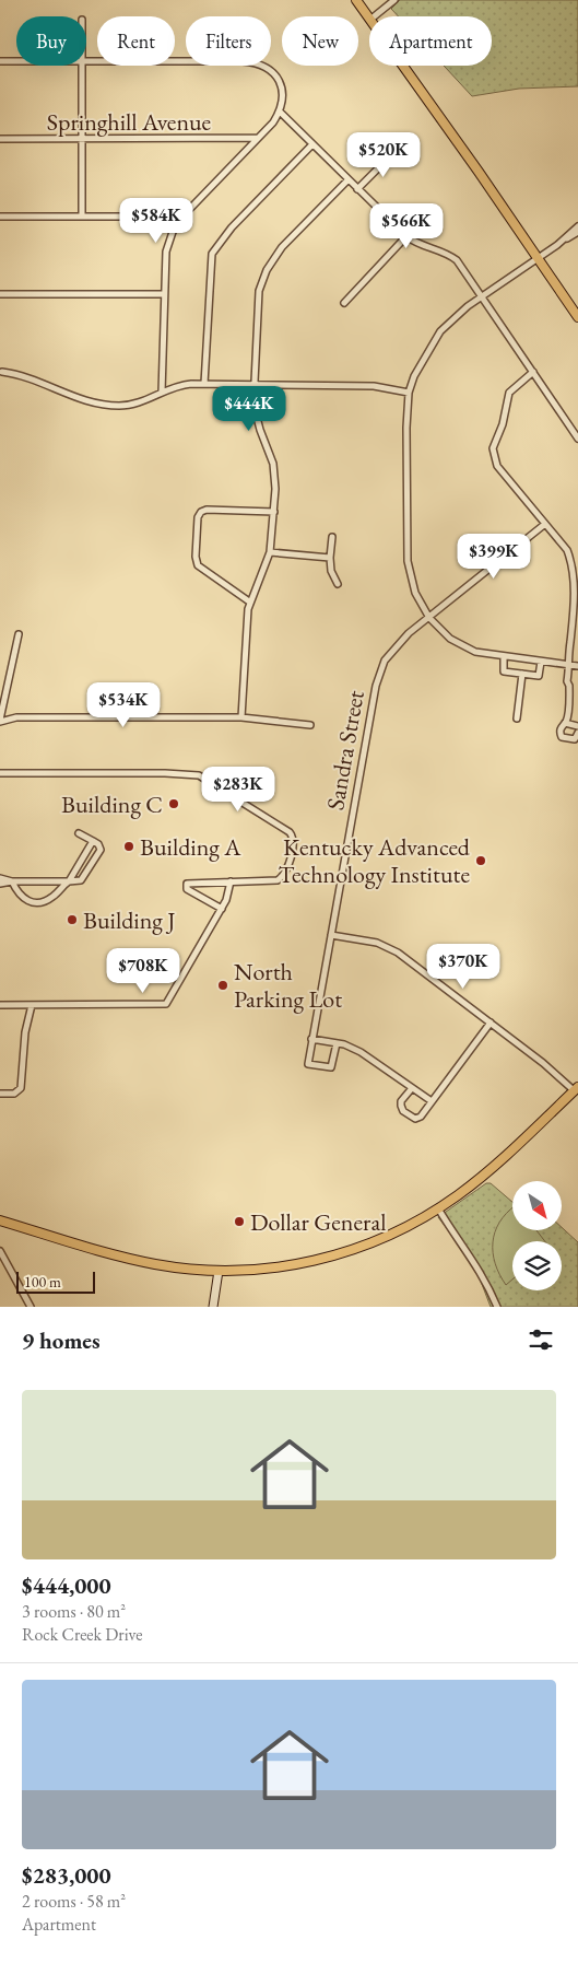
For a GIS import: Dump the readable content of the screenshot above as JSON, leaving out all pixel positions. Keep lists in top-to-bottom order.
{
  "streets": {
    "street": ["Springhill Avenue", "Sandra Street"]
  },
  "places": [
    "Building C",
    "Building A",
    "Kentucky Advanced Technology Institute",
    "Building J",
    "North Parking Lot",
    "Dollar General"
  ],
  "scale_bar": "100 m",
  "north": "bottom right",
  "page": {
    "chip": [
      "Buy",
      "Rent",
      "Filters",
      "New",
      "Apartment"
    ],
    "price": [
      "$520K",
      "$584K",
      "$566K",
      "$444K",
      "$399K",
      "$534K",
      "$283K",
      "$370K",
      "$708K"
    ],
    "scale": "100 m",
    "heading": "9 homes",
    "list": [
      {
        "name": "$444,000",
        "note": "3 rooms · 80 m² · Rock Creek Drive"
      },
      {
        "name": "$283,000",
        "note": "2 rooms · 58 m² · Apartment"
      }
    ]
  }
}
